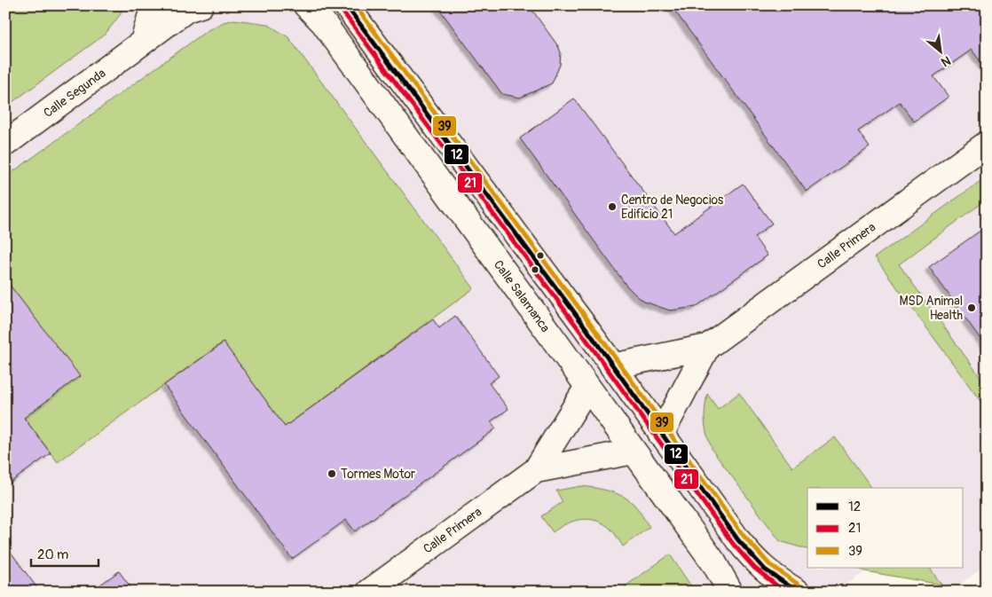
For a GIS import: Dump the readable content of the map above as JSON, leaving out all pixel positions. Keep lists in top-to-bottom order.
{
  "streets": {
    "main road": ["Calle Segunda", "Calle Primera", "Calle Salamanca"]
  },
  "crossings": [
    ["Calle Primera", "Calle Salamanca"]
  ],
  "places": ["Centro de Negocios Edificio 21", "MSD Animal Health", "Tormes Motor"],
  "lines": ["transit line 12", "transit line 39", "transit line 21"],
  "legend": ["12", "21", "39"],
  "scale_bar": "20 m",
  "north": "bottom right"
}
